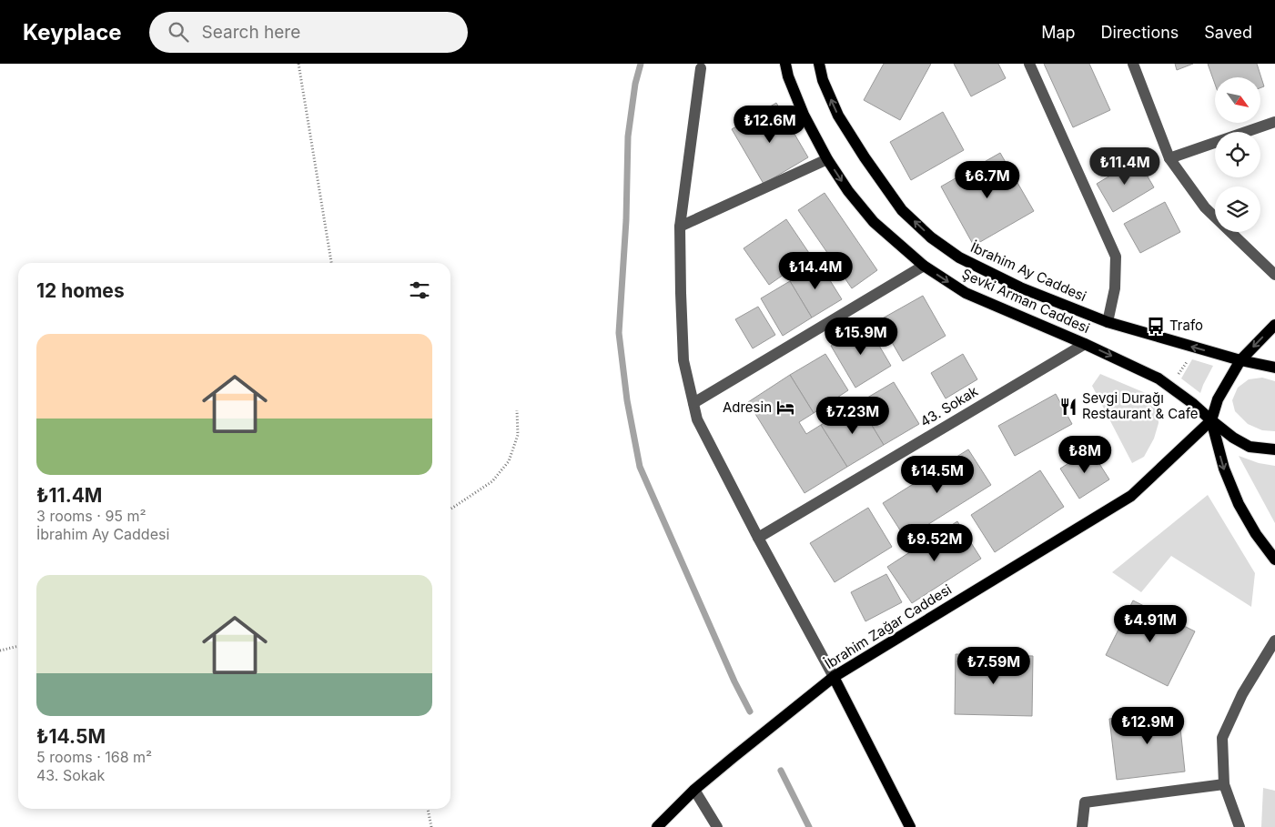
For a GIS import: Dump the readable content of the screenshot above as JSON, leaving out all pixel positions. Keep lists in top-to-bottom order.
{
  "streets": {
    "main road": ["İbrahim Ay Caddesi", "Şevki Arman Caddesi", "İbrahim Zağar Caddesi"],
    "street": ["43. Sokak"]
  },
  "crossings": [
    ["Şevki Arman Caddesi", "43. Sokak"],
    ["Şevki Arman Caddesi", "İbrahim Zağar Caddesi"]
  ],
  "one_way": ["İbrahim Ay Caddesi", "Şevki Arman Caddesi"],
  "places": {
    "bus stop": ["Trafo"],
    "restaurant": ["Sevgi Durağı Restaurant & Cafe"],
    "hotel": ["Adresin"]
  },
  "north": "bottom right",
  "page": {
    "header": "Keyplace",
    "search": "Search here",
    "nav": ["Map", "Directions", "Saved"],
    "price": [
      "₺12.6M",
      "₺11.4M",
      "₺6.7M",
      "₺14.4M",
      "₺15.9M",
      "₺7.23M",
      "₺8M",
      "₺14.5M",
      "₺9.52M",
      "₺4.91M",
      "₺7.59M",
      "₺12.9M"
    ],
    "heading": "12 homes",
    "list": [
      {
        "name": "₺11.4M",
        "note": "3 rooms · 95 m² · İbrahim Ay Caddesi"
      },
      {
        "name": "₺14.5M",
        "note": "5 rooms · 168 m² · 43. Sokak"
      }
    ]
  }
}
